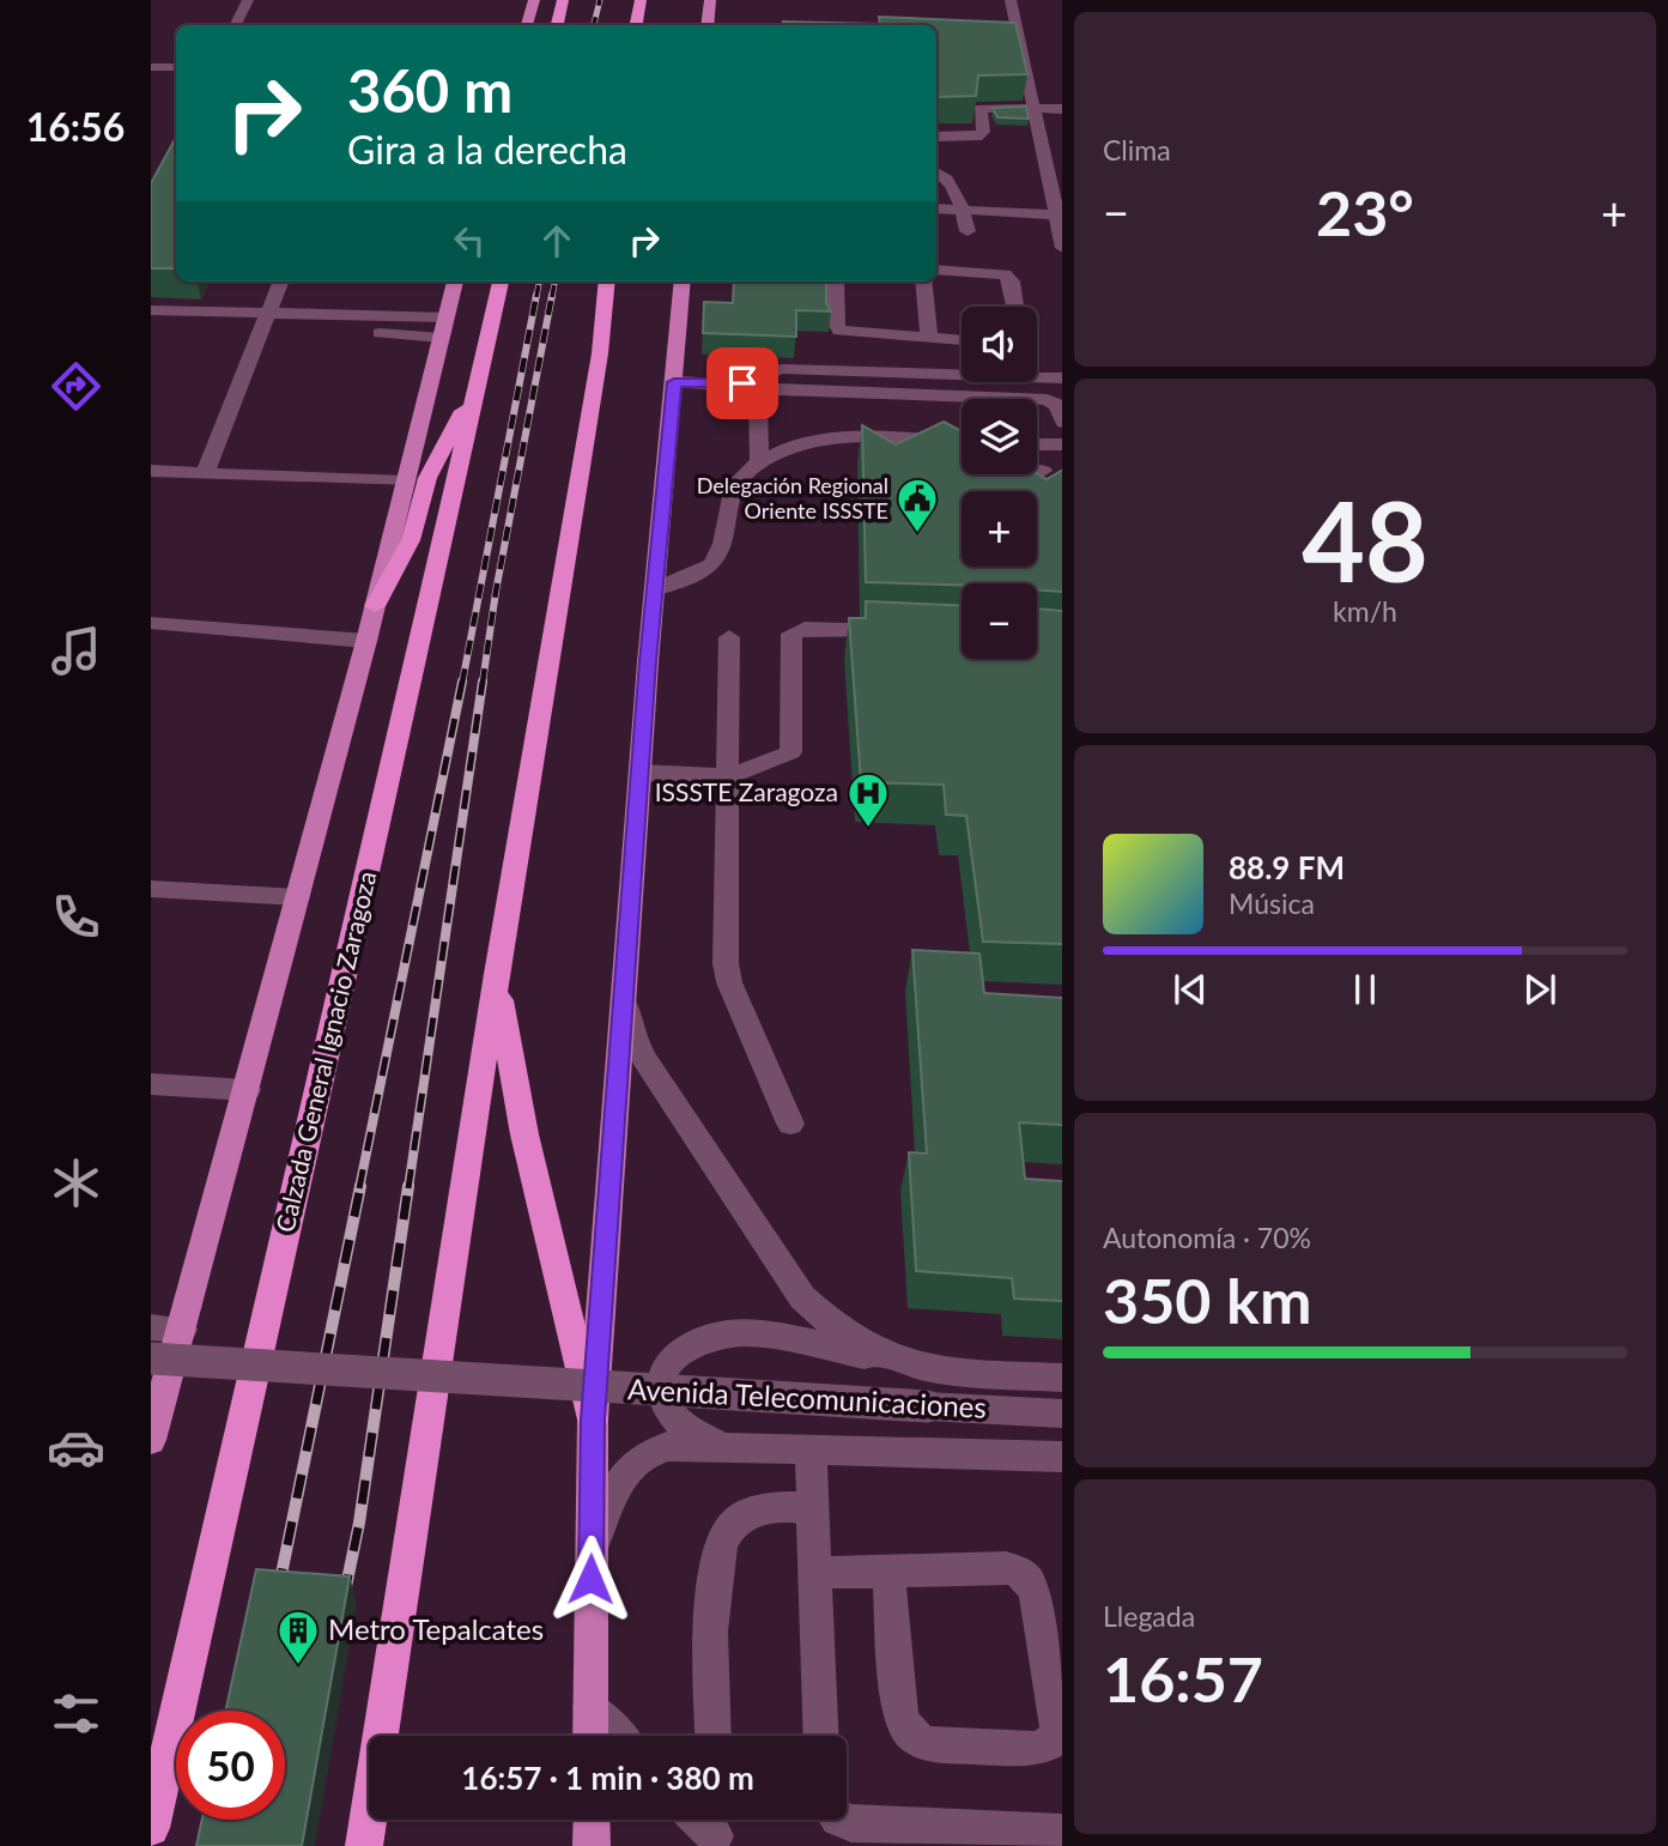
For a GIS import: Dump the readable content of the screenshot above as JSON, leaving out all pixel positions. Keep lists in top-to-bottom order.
{
  "streets": {
    "highway": ["Calzada General Ignacio Zaragoza"],
    "street": ["Avenida Telecomunicaciones"]
  },
  "places": {
    "public building": ["Delegación Regional Oriente ISSSTE"],
    "hospital": ["ISSSTE Zaragoza"],
    "building": ["Metro Tepalcates"]
  },
  "page": {
    "tabs": "16:56",
    "tile": [
      "Clima",
      ["48", "km/h"],
      ["Autonomía · 70%", "350 km"],
      ["Llegada", "16:57"]
    ],
    "turn": ["360 m", "Gira a la derecha"],
    "heat": ["−", "23°", "+"],
    "map_buttons": ["+", "−"],
    "song": ["88.9 FM", "Música"],
    "limit": "50",
    "trip": "16:57 · 1 min · 380 m"
  }
}
